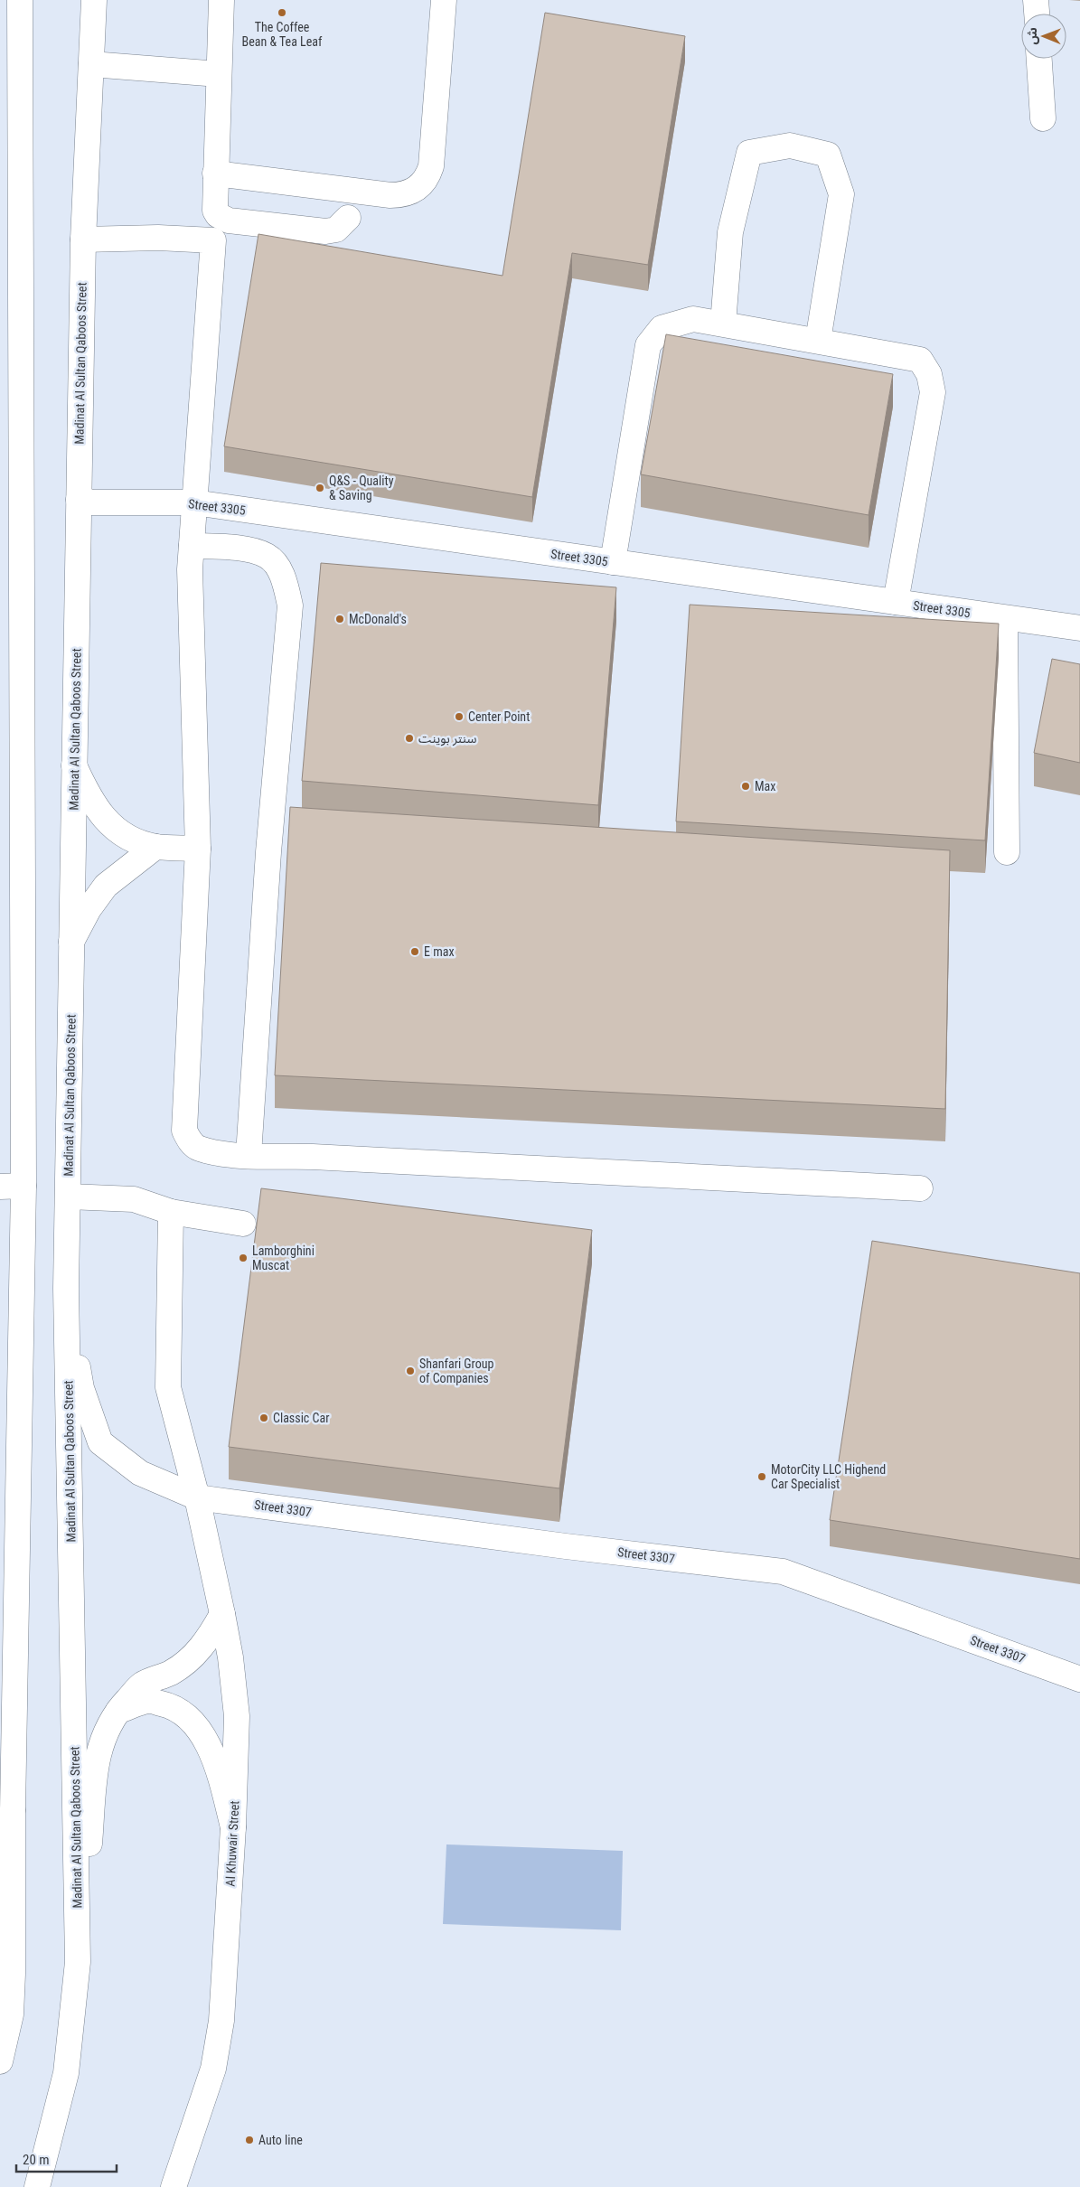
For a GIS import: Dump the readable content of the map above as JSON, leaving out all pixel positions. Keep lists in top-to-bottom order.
{
  "streets": {
    "main road": [
      "Madinat Al Sultan Qaboos Street",
      "Street 3305",
      "Street 3307",
      "Al Khuwair Street"
    ]
  },
  "crossings": [
    ["Madinat Al Sultan Qaboos Street", "Street 3305"],
    ["Madinat Al Sultan Qaboos Street", "Street 3307"],
    ["Street 3307", "Al Khuwair Street"]
  ],
  "places": [
    "The Coffee Bean & Tea Leaf",
    "Q&S - Quality & Saving",
    "McDonald's",
    "Center Point",
    "سنتر بوينت",
    "Max",
    "E max",
    "Lamborghini Muscat",
    "Shanfari Group of Companies",
    "Classic Car",
    "MotorCity LLC Highend Car Specialist",
    "Auto line"
  ],
  "scale_bar": "20 m",
  "north": "left"
}
